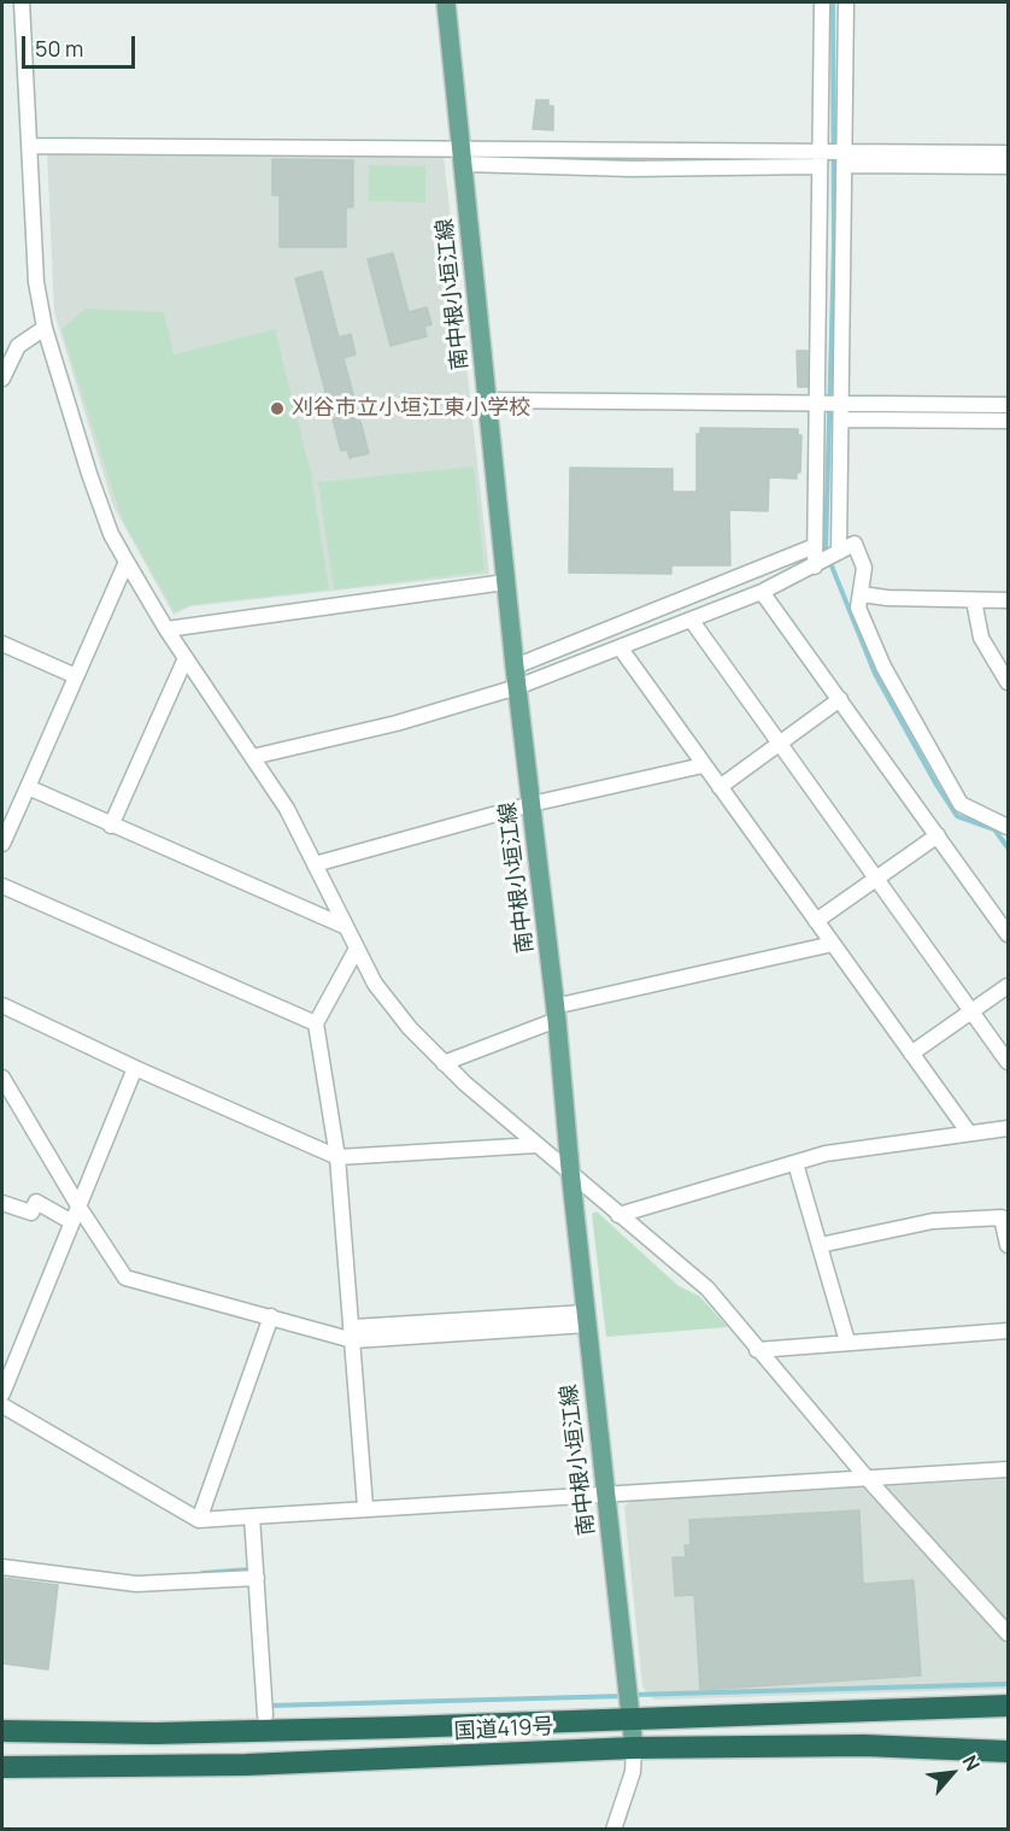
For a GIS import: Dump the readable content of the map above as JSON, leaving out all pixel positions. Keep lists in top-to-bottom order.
{
  "streets": {
    "highway": ["国道419号"],
    "main road": ["南中根小垣江線"]
  },
  "crossings": [
    ["南中根小垣江線", "国道419号"]
  ],
  "places": ["刈谷市立小垣江東小学校"],
  "scale_bar": "50 m",
  "north": "top right"
}
